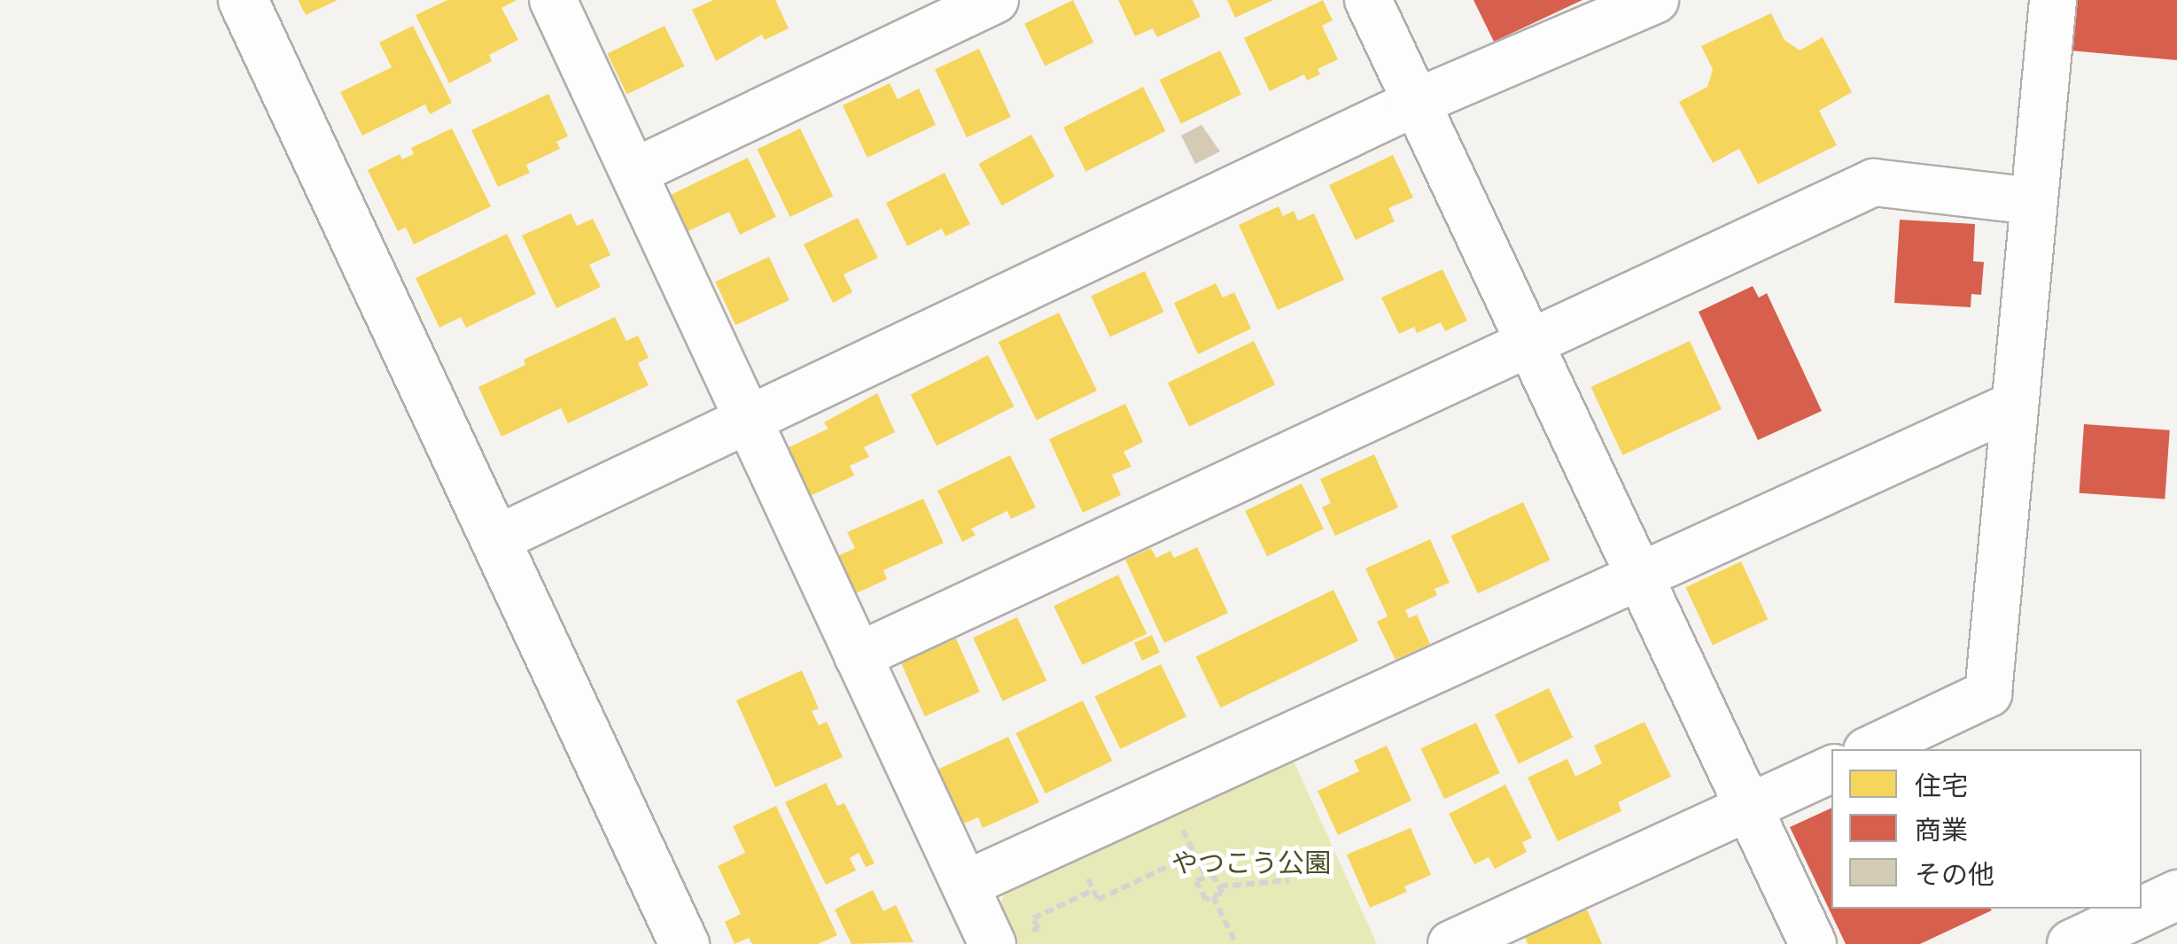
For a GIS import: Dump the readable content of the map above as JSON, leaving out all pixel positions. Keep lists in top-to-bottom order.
{
  "parks": ["やつこう公園"],
  "legend": ["住宅", "商業", "その他"]
}
